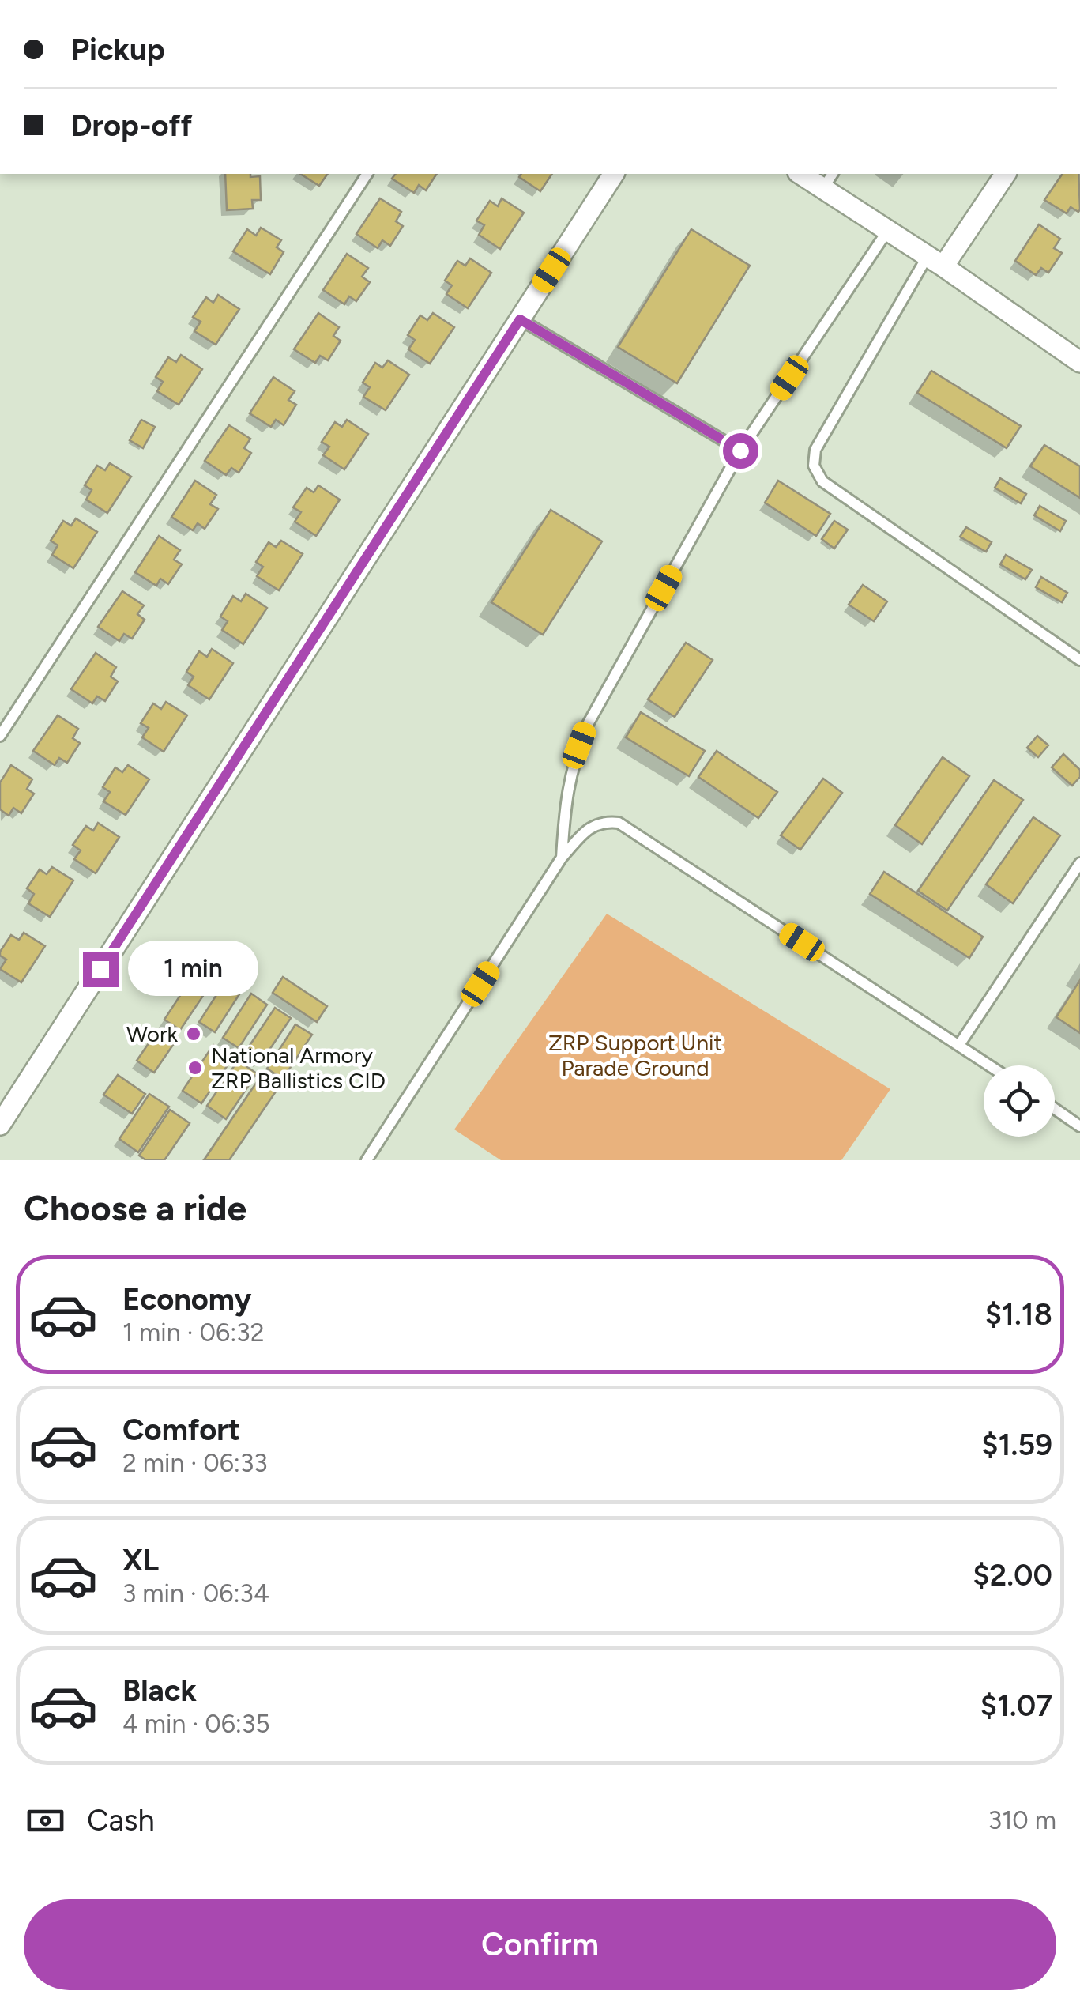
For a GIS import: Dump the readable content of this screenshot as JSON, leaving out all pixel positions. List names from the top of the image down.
{
  "parks": ["ZRP Support Unit Parade Ground"],
  "places": ["Work", "National Armory ZRP Ballistics CID"],
  "page": {
    "banner": ["Pickup", "Drop-off"],
    "bubble": "1 min",
    "heading": "Choose a ride",
    "list": [
      {
        "name": "Economy",
        "note": "1 min · 06:32",
        "value": "$1.18"
      },
      {
        "name": "Comfort",
        "note": "2 min · 06:33",
        "value": "$1.59"
      },
      {
        "name": "XL",
        "note": "3 min · 06:34",
        "value": "$2.00"
      },
      {
        "name": "Black",
        "note": "4 min · 06:35",
        "value": "$1.07"
      }
    ],
    "pay": ["Cash", "310 m"],
    "buttons": "Confirm"
  }
}
